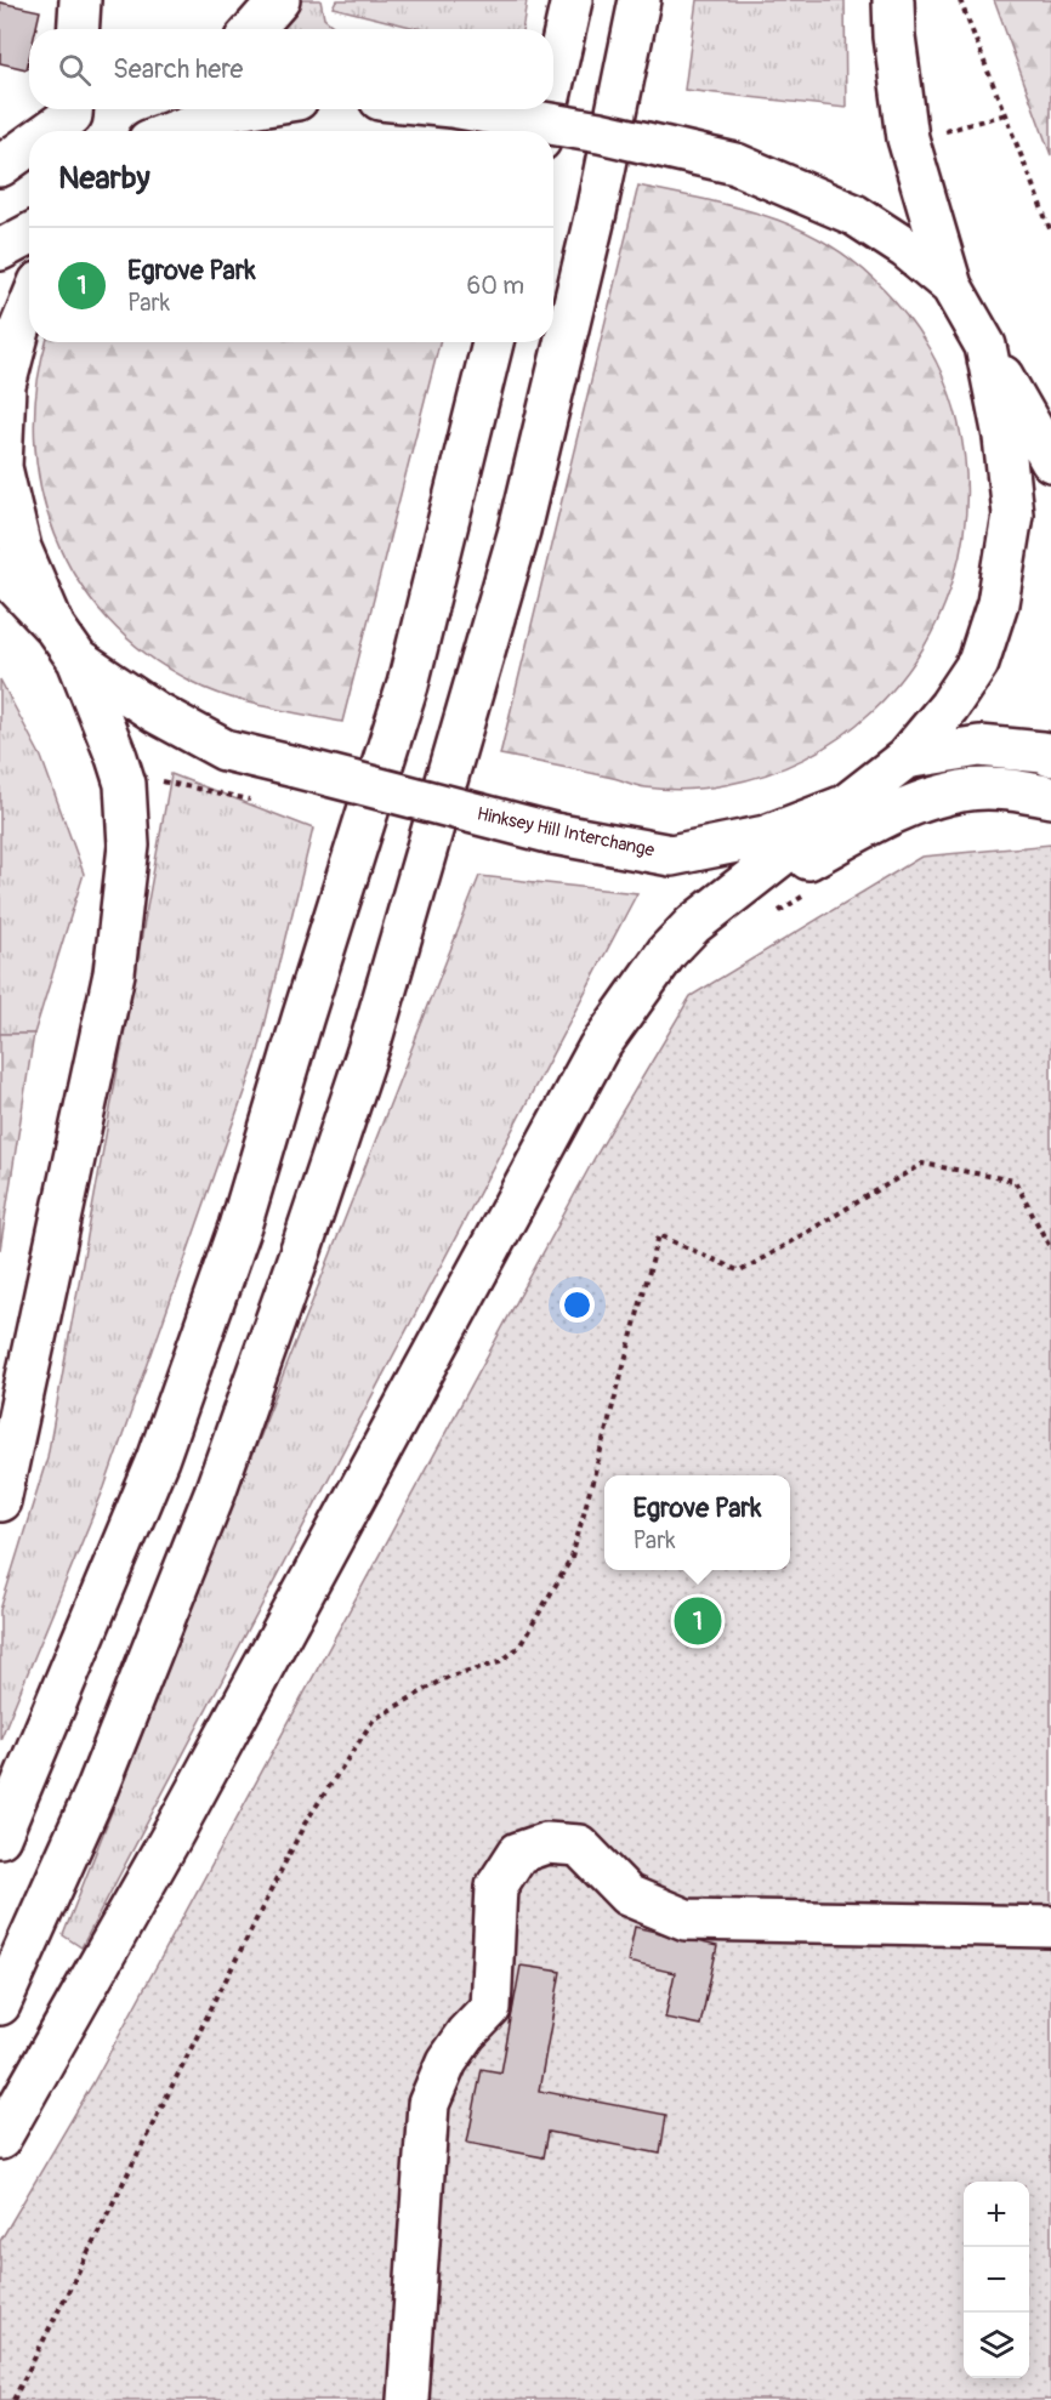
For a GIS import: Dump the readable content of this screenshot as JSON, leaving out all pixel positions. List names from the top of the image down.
{
  "streets": {
    "main road": ["Hinksey Hill Interchange"]
  },
  "page": {
    "search": "Search here",
    "heading": "Nearby",
    "list": [
      {
        "mark": "1",
        "name": "Egrove Park",
        "note": "Park",
        "value": "60 m"
      }
    ],
    "popup": ["Egrove Park", "Park"],
    "pins": "1",
    "map_buttons": ["+", "−"]
  }
}
